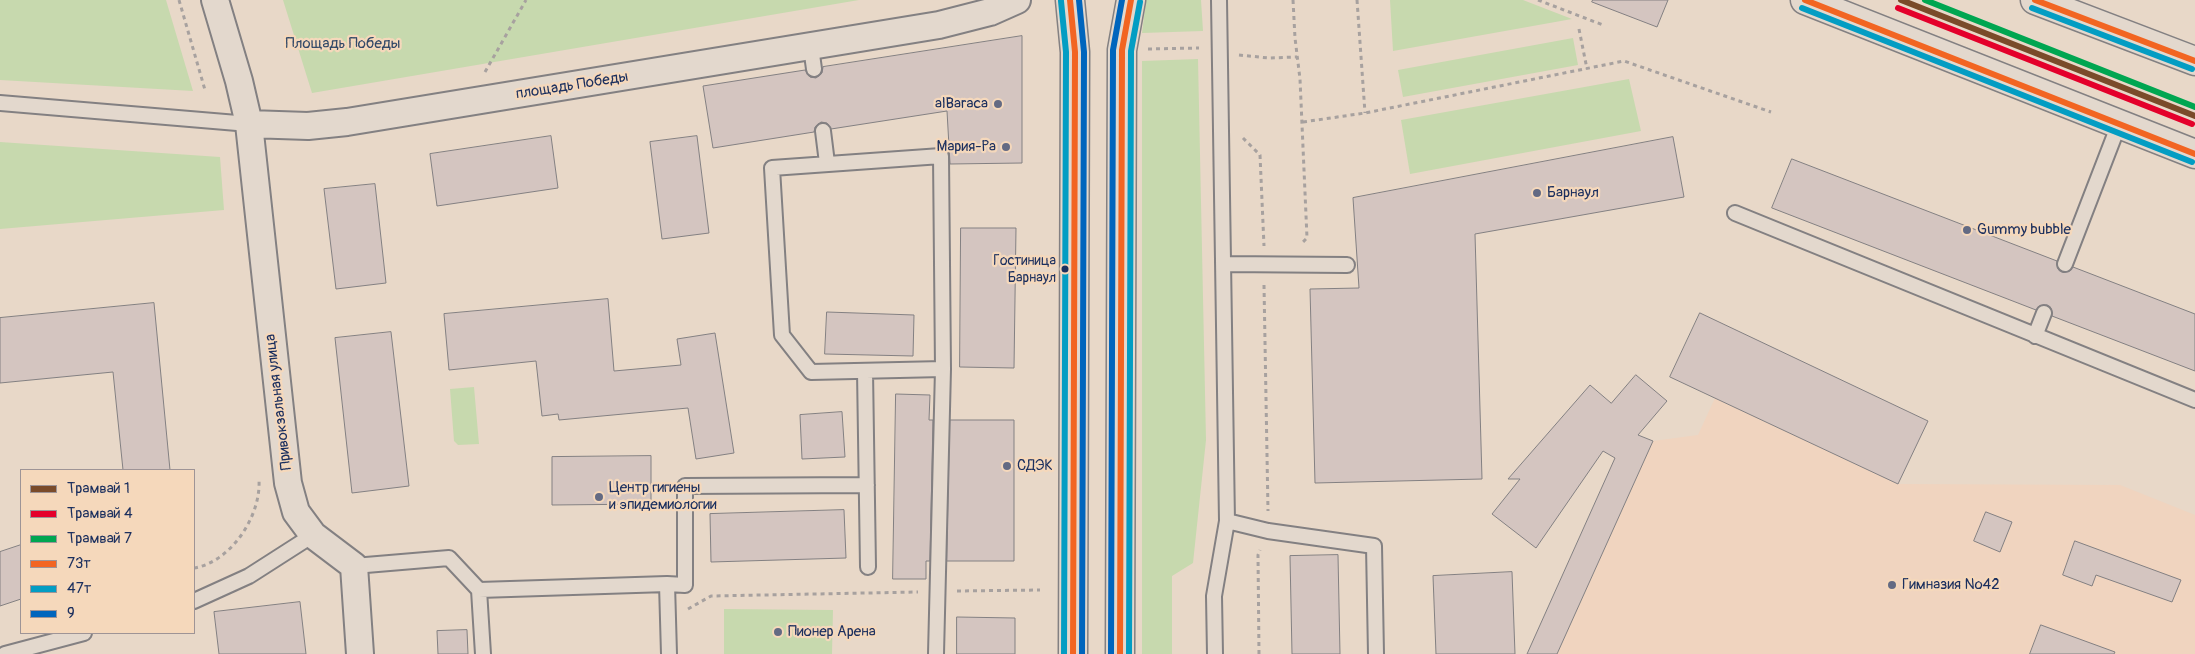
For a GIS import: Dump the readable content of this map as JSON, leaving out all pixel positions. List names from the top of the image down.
{
  "streets": {
    "street": ["площадь Победы", "Привокзальная улица"]
  },
  "crossings": [
    ["площадь Победы", "Привокзальная улица"]
  ],
  "parks": ["Площадь Победы"],
  "places": [
    "alBaraca",
    "Мария-Ра",
    "Барнаул",
    "Gummy bubble",
    "Гостиница Барнаул",
    "СДЭК",
    "Центр гигиены и эпидемиологии",
    "Гимназия №42",
    "Пионер Арена"
  ],
  "lines": [
    "tram line 1",
    "tram line 7",
    "transit line 73т",
    "transit line 9",
    "transit line 47т",
    "tram line 4"
  ],
  "legend": [
    "Трамвай 1",
    "Трамвай 4",
    "Трамвай 7",
    "73т",
    "47т",
    "9"
  ]
}
